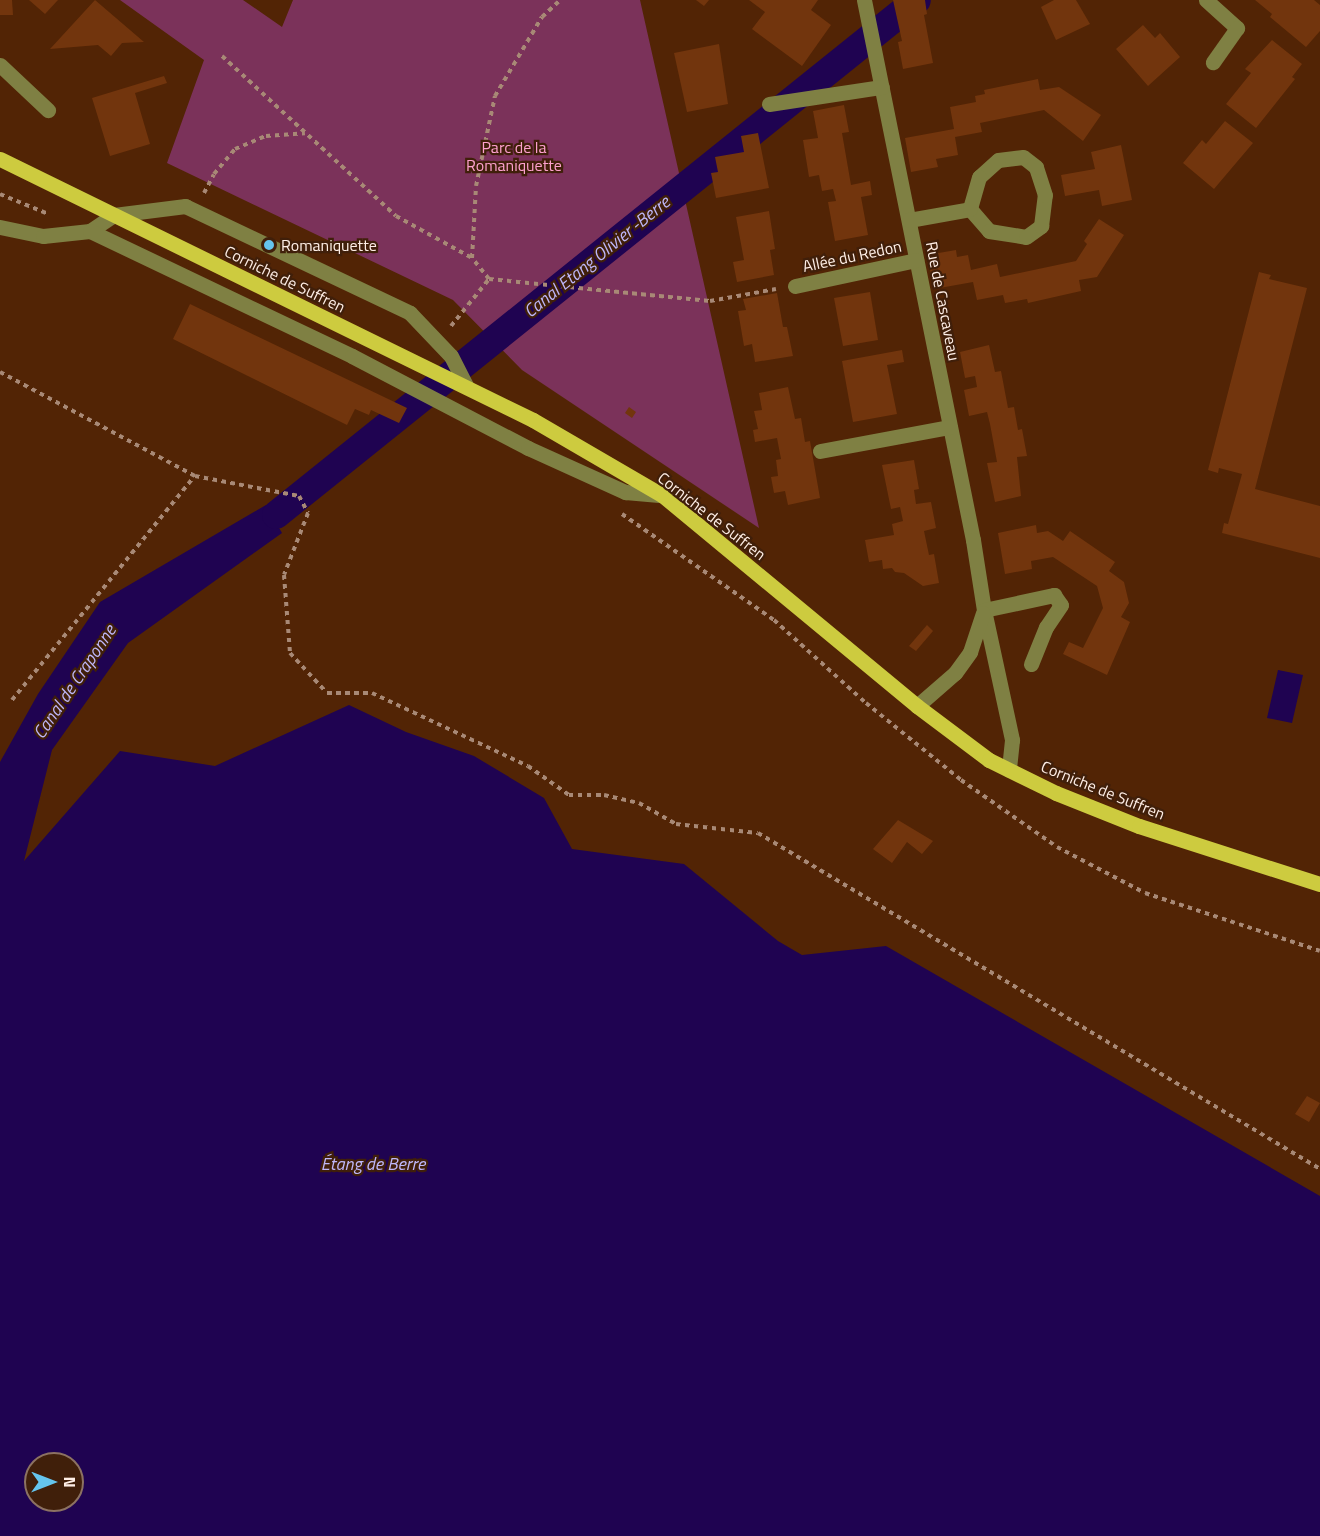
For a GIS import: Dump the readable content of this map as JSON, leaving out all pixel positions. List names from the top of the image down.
{
  "streets": {
    "main road": ["Corniche de Suffren"],
    "street": ["Allée du Redon", "Rue de Cascaveau"]
  },
  "crossings": [
    ["Allée du Redon", "Rue de Cascaveau"],
    ["Corniche de Suffren", "Rue de Cascaveau"]
  ],
  "water": ["Canal Etang Olivier -Berre", "Canal de Craponne", "Étang de Berre"],
  "parks": ["Parc de la Romaniquette"],
  "places": ["Romaniquette"],
  "north": "right"
}
